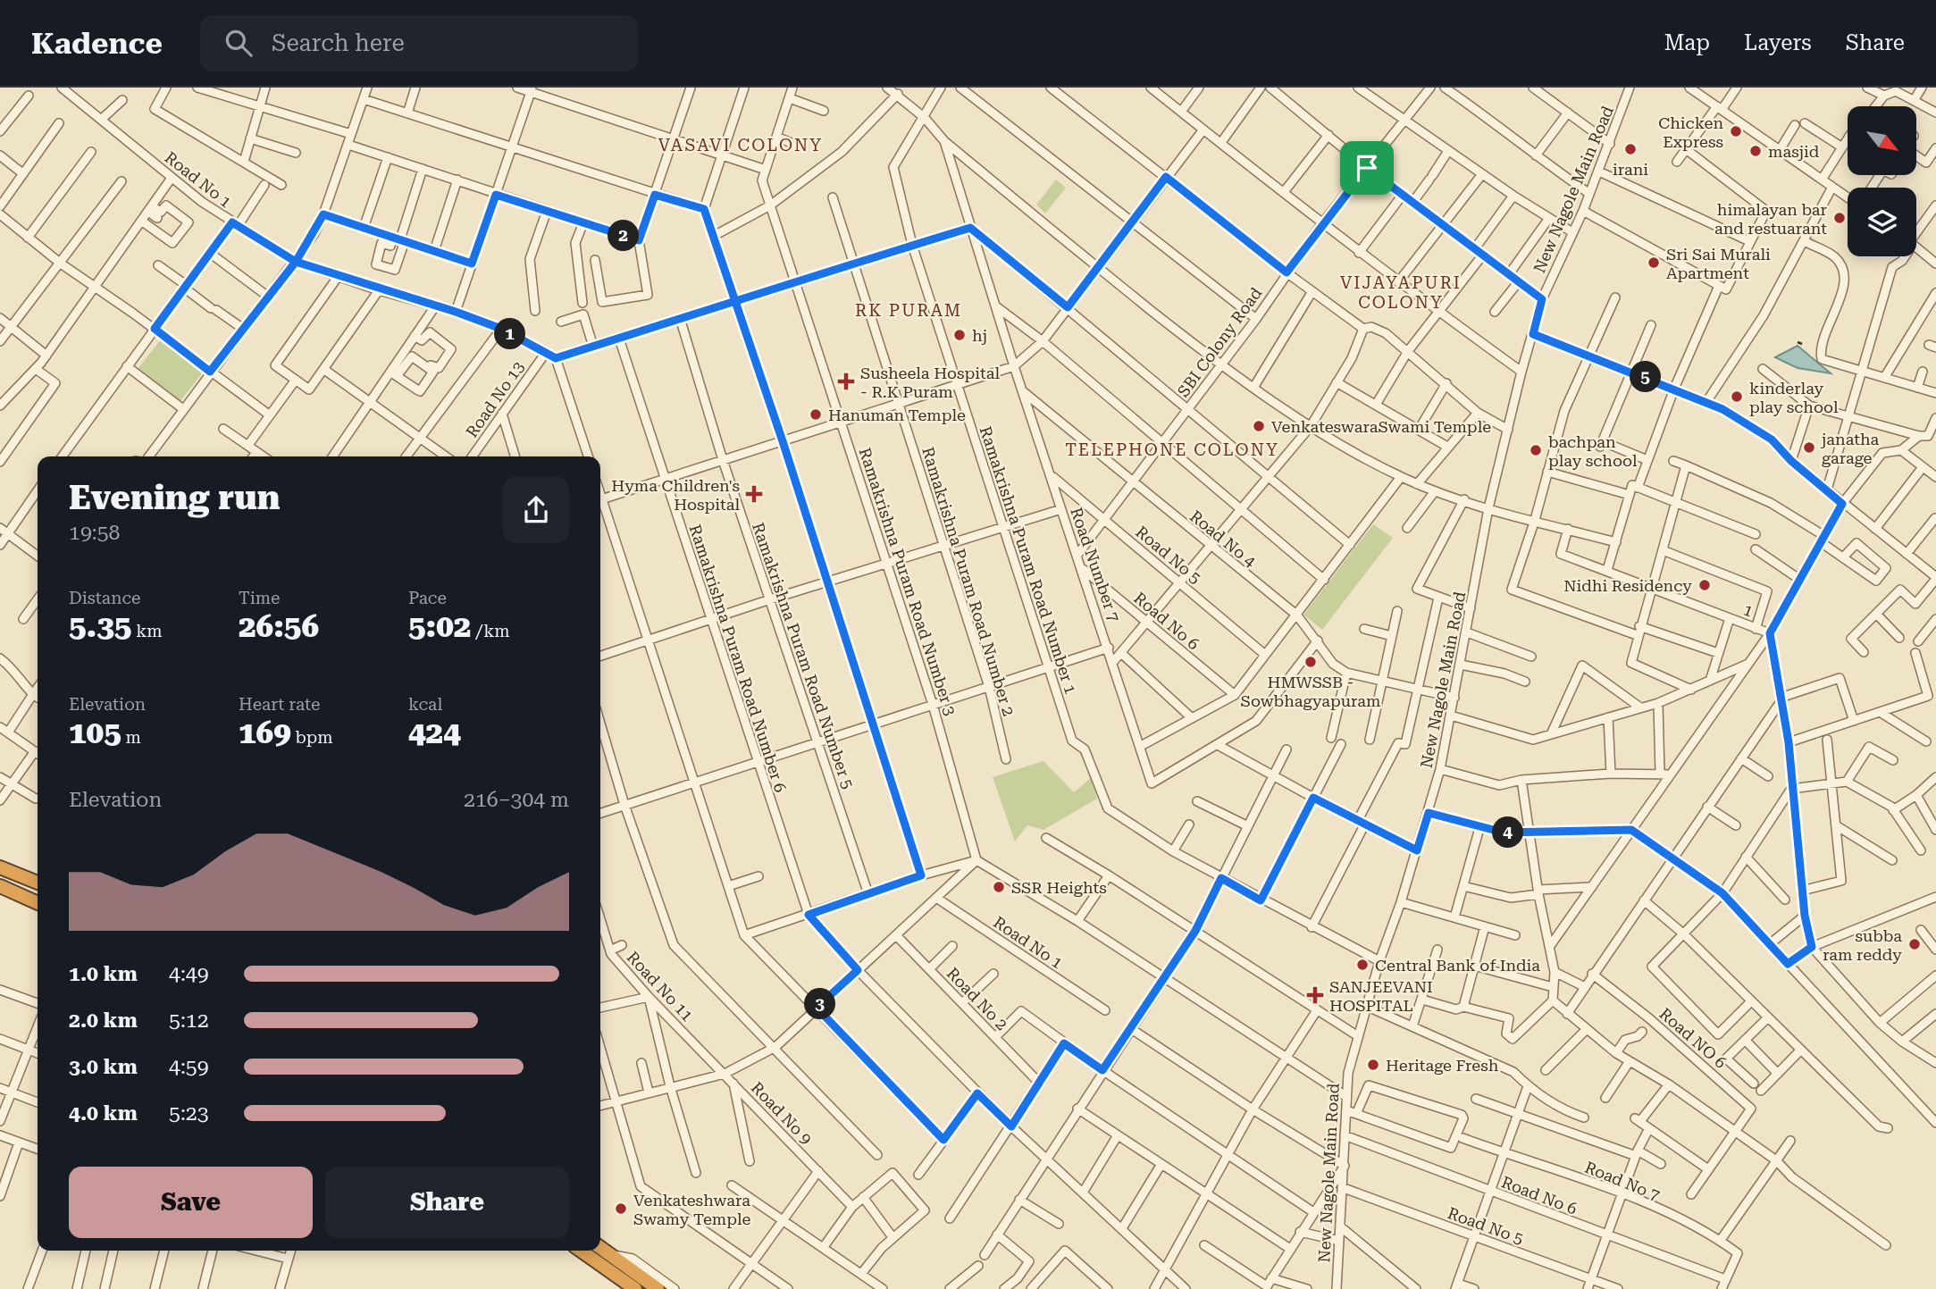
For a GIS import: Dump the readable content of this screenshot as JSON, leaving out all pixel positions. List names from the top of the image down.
{
  "streets": {
    "street": [
      "Road No 1",
      "New Nagole Main Road",
      "SBI Colony Road",
      "Road No 13",
      "Road No 4",
      "Road No 5",
      "Ramakrishna Puram Road Number 1",
      "Road Number 7",
      "Ramakrishna Puram Road Number 3",
      "Ramakrishna Puram Road Number 2",
      "1",
      "Road No 6",
      "Ramakrishna Puram Road Number 5",
      "Ramakrishna Puram Road Number 6",
      "Road No 11",
      "Road No 2",
      "Road NO 6",
      "Road No 9",
      "Road No 7"
    ]
  },
  "crossings": [
    ["Road No 1", "Road No 13"],
    ["New Nagole Main Road", "Road No 5"],
    ["New Nagole Main Road", "Ramakrishna Puram Road Number 1"],
    ["New Nagole Main Road", "Road No 6"],
    ["SBI Colony Road", "Road No 4"],
    ["SBI Colony Road", "Road No 5"],
    ["SBI Colony Road", "Road Number 7"],
    ["Road No 4", "Road Number 7"],
    ["Road No 5", "Road Number 7"],
    ["Road Number 7", "Road No 6"],
    ["Road No 11", "Road No 9"]
  ],
  "districts": [
    "VASAVI COLONY",
    "VIJAYAPURI COLONY",
    "RK PURAM",
    "TELEPHONE COLONY"
  ],
  "places": {
    "other": [
      "Chicken Express",
      "irani",
      "masjid",
      "himalayan bar and restuarant",
      "Sri Sai Murali Apartment",
      "hj",
      "kinderlay play school",
      "Hanuman Temple",
      "VenkateswaraSwami Temple",
      "janatha garage",
      "bachpan play school",
      "Nidhi Residency",
      "HMWSSB - Sowbhagyapuram",
      "SSR Heights",
      "subba ram reddy",
      "Central Bank of India",
      "Heritage Fresh",
      "Venkateshwara Swamy Temple"
    ],
    "health": ["Susheela Hospital - R.K Puram", "Hyma Children's Hospital", "SANJEEVANI HOSPITAL"]
  },
  "north": "bottom right",
  "page": {
    "header": "Kadence",
    "search": "Search here",
    "nav": ["Map", "Layers", "Share"],
    "pins": [
      "2",
      "1",
      "5",
      "4",
      "3"
    ],
    "heading": ["Evening run", "19:58"],
    "stats": [
      ["Distance", "5.35 km"],
      ["Time", "26:56"],
      ["Pace", "5:02 /km"],
      ["Elevation", "105 m"],
      ["Heart rate", "169 bpm"],
      ["kcal", "424"]
    ],
    "chart": ["Elevation", "216–304 m"],
    "list": [
      {
        "name": "1.0 km",
        "note": "4:49"
      },
      {
        "name": "2.0 km",
        "note": "5:12"
      },
      {
        "name": "3.0 km",
        "note": "4:59"
      },
      {
        "name": "4.0 km",
        "note": "5:23"
      }
    ],
    "buttons": ["Save", "Share"]
  }
}
